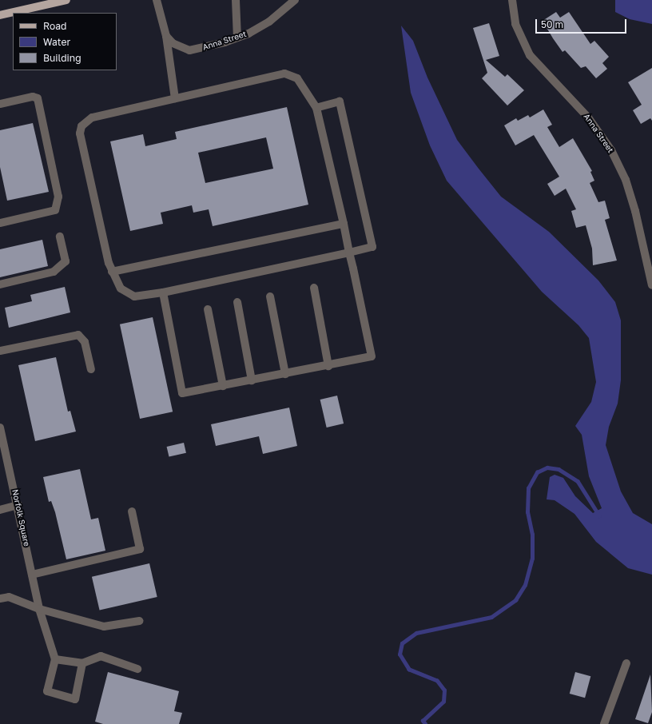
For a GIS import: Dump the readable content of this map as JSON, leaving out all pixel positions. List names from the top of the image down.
{
  "streets": {
    "street": ["Anna Street", "Norfolk Square"]
  },
  "legend": ["Road", "Water", "Building"],
  "scale_bar": "50 m"
}
